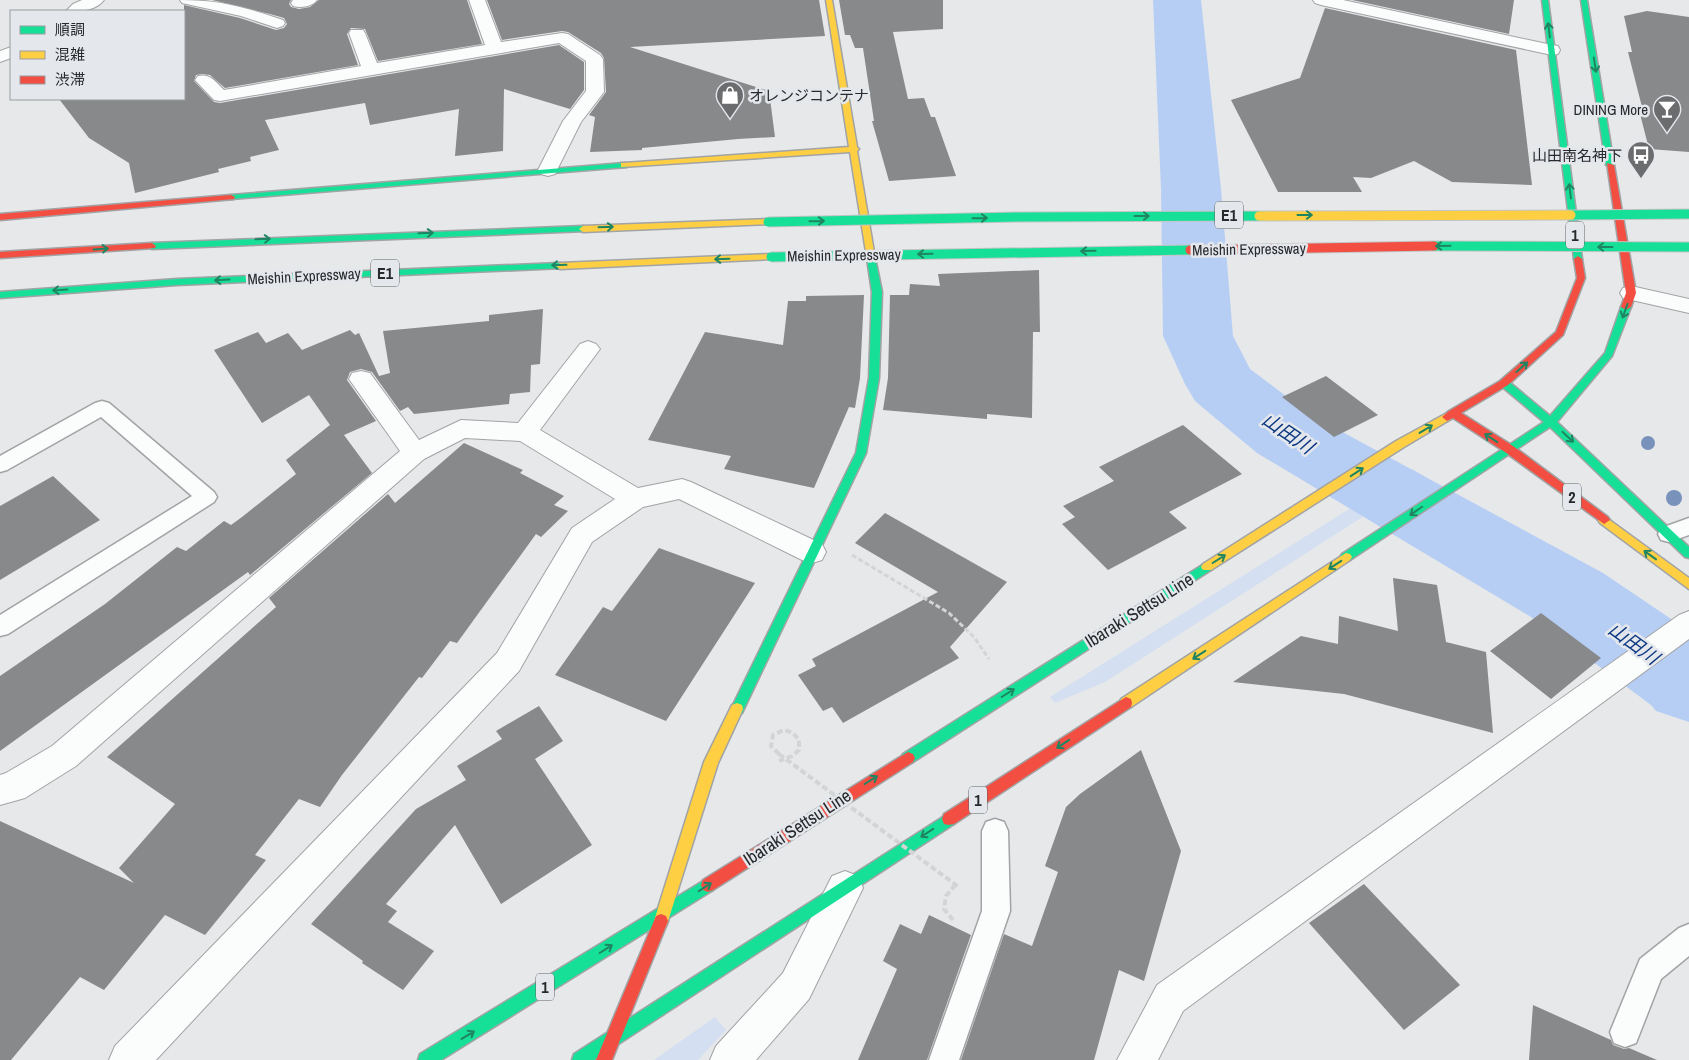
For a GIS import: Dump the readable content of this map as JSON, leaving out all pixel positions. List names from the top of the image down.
{
  "streets": {
    "main road": [
      "E1",
      "1",
      "Meishin Expressway",
      "2",
      "Ibaraki Settsu Line"
    ]
  },
  "crossings": [
    ["1", "2"],
    ["2", "Ibaraki Settsu Line"]
  ],
  "water": ["山田川"],
  "places": {
    "shop": ["オレンジコンテナ"],
    "bar": ["DINING More"],
    "bus stop": ["山田南名神下"]
  },
  "legend": ["順調", "混雑", "渋滞"]
}
